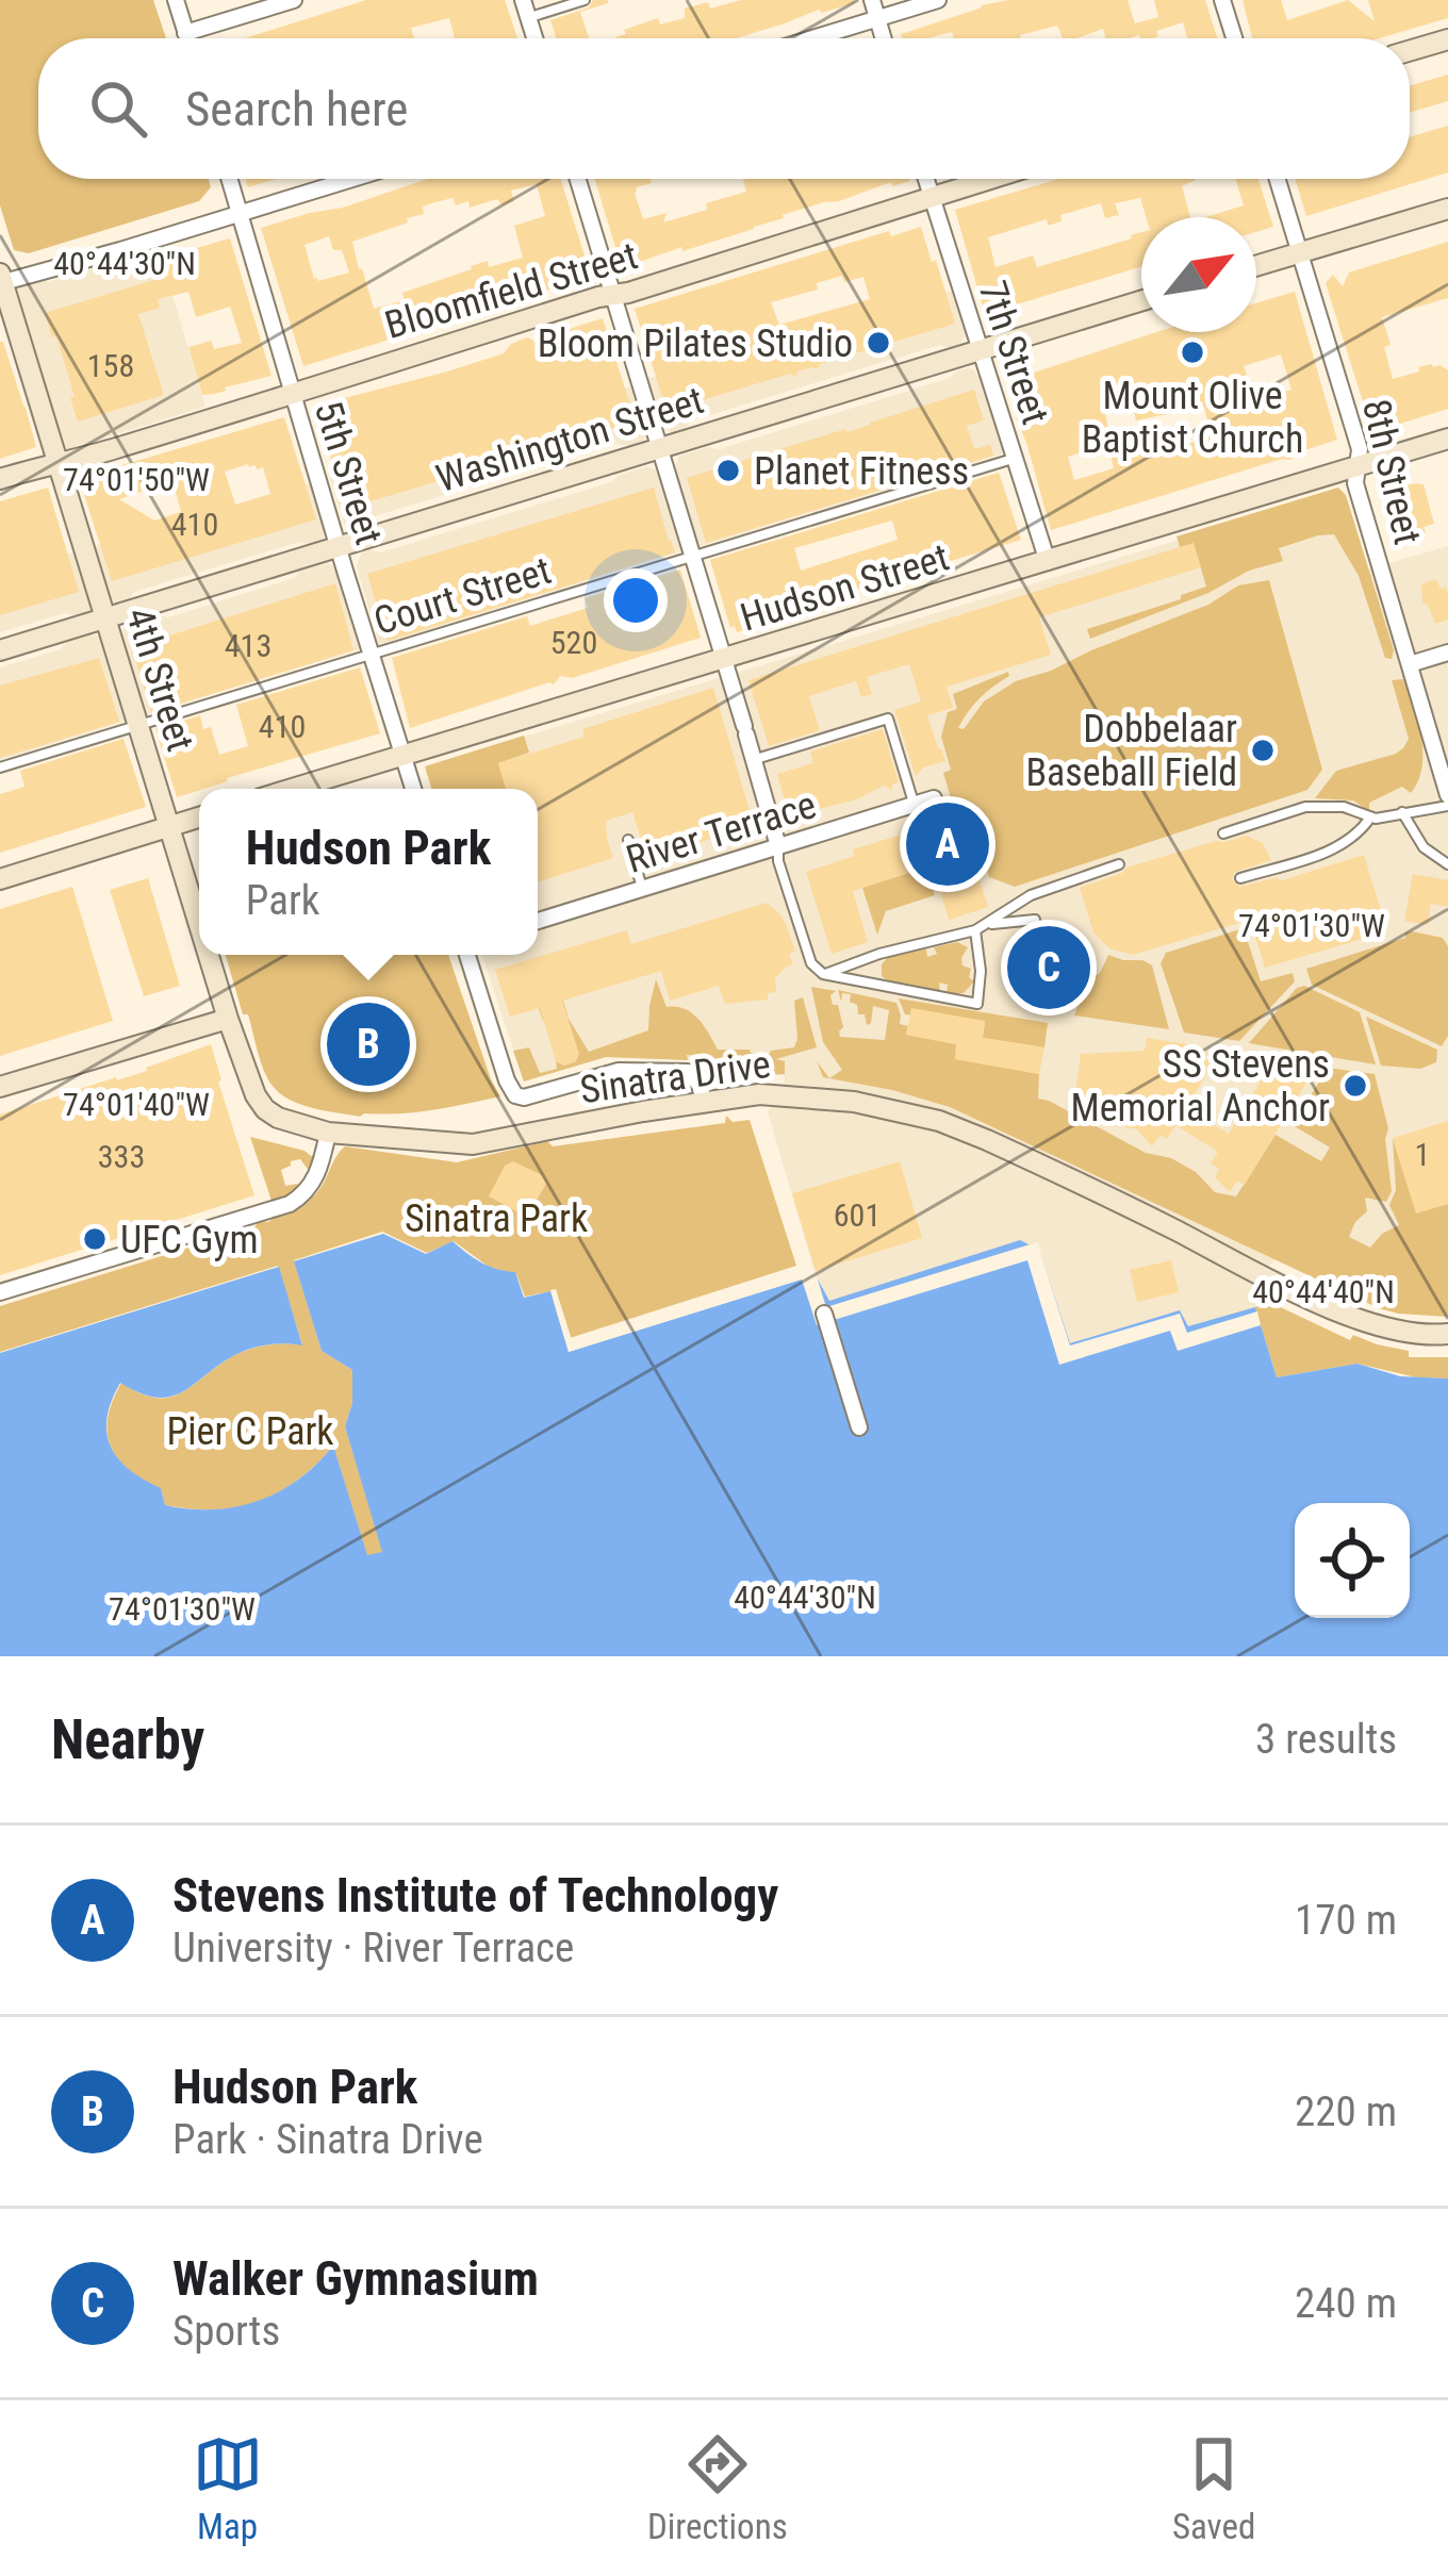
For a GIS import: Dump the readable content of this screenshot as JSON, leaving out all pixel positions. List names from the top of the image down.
{
  "streets": {
    "street": [
      "Bloomfield Street",
      "7th Street",
      "Washington Street",
      "8th Street",
      "5th Street",
      "Hudson Street",
      "4th Street",
      "River Terrace",
      "Sinatra Drive"
    ],
    "lane": ["Court Street"]
  },
  "crossings": [
    ["Bloomfield Street", "7th Street"],
    ["Bloomfield Street", "5th Street"],
    ["Bloomfield Street", "4th Street"],
    ["7th Street", "Washington Street"],
    ["7th Street", "Hudson Street"],
    ["7th Street", "Court Street"],
    ["Washington Street", "5th Street"],
    ["Washington Street", "4th Street"],
    ["8th Street", "Hudson Street"],
    ["5th Street", "Hudson Street"],
    ["5th Street", "Court Street"],
    ["Court Street", "4th Street"],
    ["4th Street", "Sinatra Drive"]
  ],
  "parks": ["Sinatra Park", "Pier C Park"],
  "places": [
    "Bloom Pilates Studio",
    "Mount Olive Baptist Church",
    "Planet Fitness",
    "Dobbelaar Baseball Field",
    "SS Stevens Memorial Anchor",
    "UFC Gym"
  ],
  "house_numbers": [
    "158",
    "410",
    "520",
    "413",
    "410",
    "1",
    "333",
    "601"
  ],
  "north": "top right",
  "page": {
    "search": "Search here",
    "popup": ["Hudson Park", "Park"],
    "pins": ["A", "C", "B"],
    "heading": ["Nearby", "3 results"],
    "list": [
      {
        "mark": "A",
        "name": "Stevens Institute of Technology",
        "note": "University · River Terrace",
        "value": "170 m"
      },
      {
        "mark": "B",
        "name": "Hudson Park",
        "note": "Park · Sinatra Drive",
        "value": "220 m"
      },
      {
        "mark": "C",
        "name": "Walker Gymnasium",
        "note": "Sports",
        "value": "240 m"
      }
    ],
    "nav": ["Map", "Directions", "Saved"]
  },
  "coordinates": [
    "40°44'30\"N",
    "74°01'50\"W",
    "74°01'30\"W",
    "74°01'40\"W",
    "40°44'40\"N"
  ]
}
